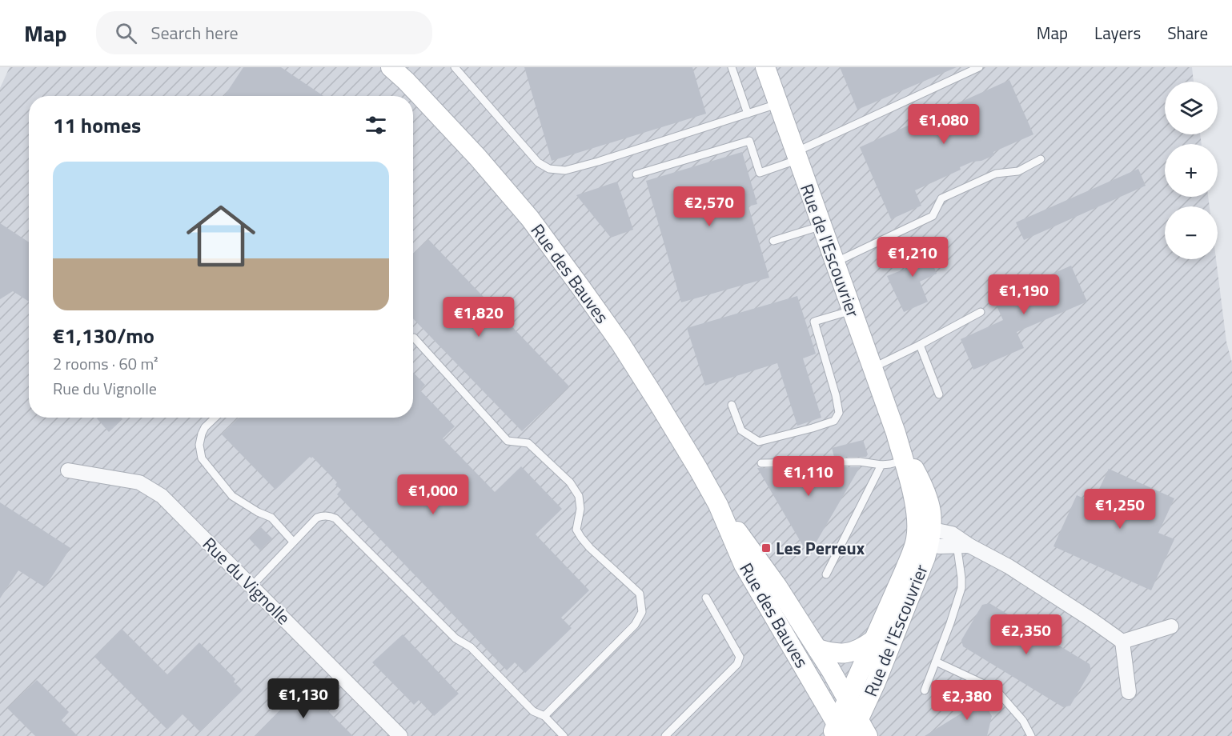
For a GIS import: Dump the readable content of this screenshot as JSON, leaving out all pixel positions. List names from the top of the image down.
{
  "streets": {
    "street": ["Rue de l'Escouvrier", "Rue des Bauves", "Rue du Vignolle"]
  },
  "crossings": [
    ["Rue de l'Escouvrier", "Rue des Bauves"]
  ],
  "places": {
    "transit": ["Les Perreux"]
  },
  "page": {
    "header": "Map",
    "search": "Search here",
    "nav": ["Map", "Layers", "Share"],
    "map_buttons": ["+", "−"],
    "heading": "11 homes",
    "price": [
      "€1,080",
      "€2,570",
      "€1,210",
      "€1,190",
      "€1,820",
      "€1,110",
      "€1,000",
      "€1,250",
      "€2,350",
      "€1,130",
      "€2,380"
    ],
    "list": [
      {
        "name": "€1,130/mo",
        "note": "2 rooms · 60 m² · Rue du Vignolle"
      }
    ]
  }
}
